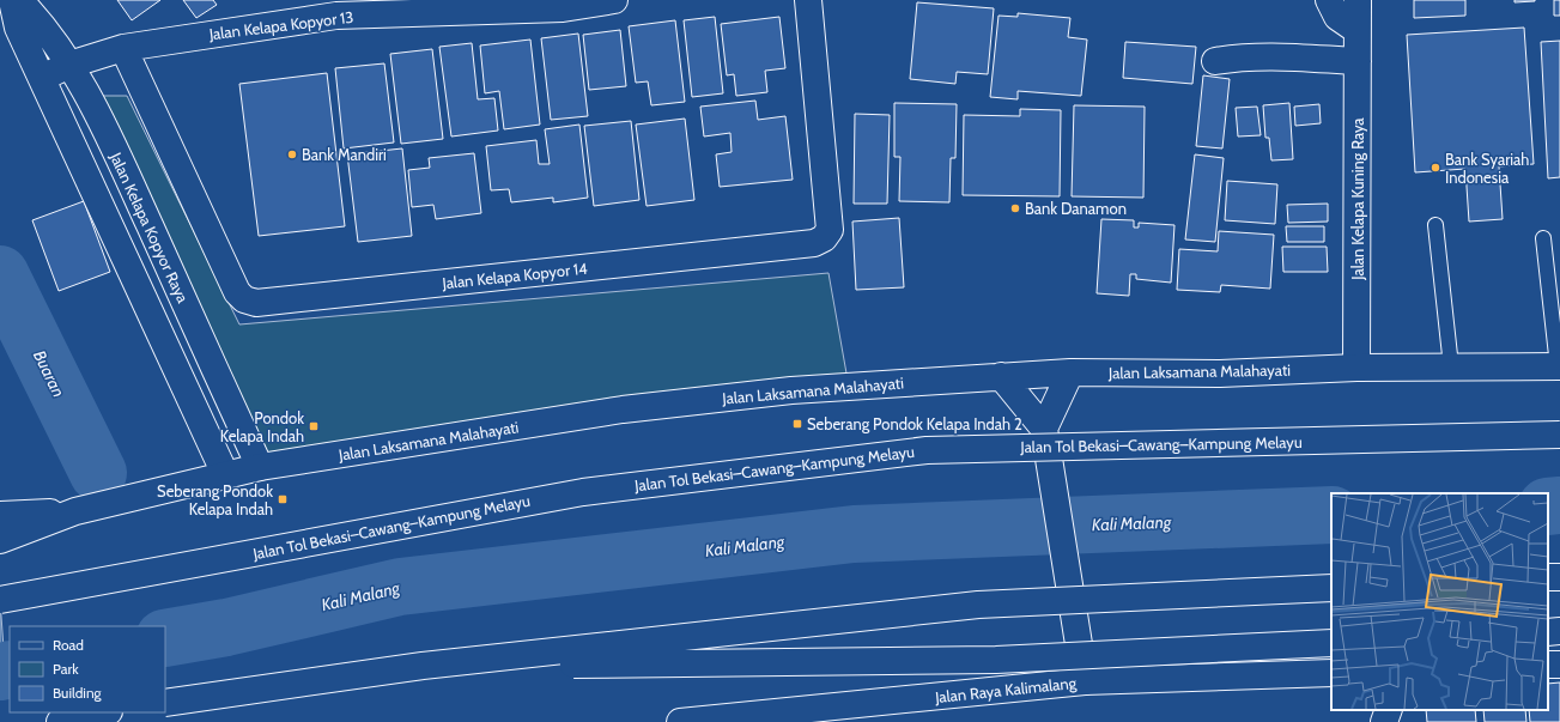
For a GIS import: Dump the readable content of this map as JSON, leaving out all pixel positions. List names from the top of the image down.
{
  "streets": {
    "main road": [
      "Jalan Kelapa Kopyor 13",
      "Jalan Kelapa Kuning Raya",
      "Jalan Kelapa Kopyor Raya",
      "Jalan Kelapa Kopyor 14",
      "Jalan Laksamana Malahayati",
      "Jalan Tol Bekasi–Cawang–Kampung Melayu",
      "Jalan Raya Kalimalang"
    ]
  },
  "crossings": [
    ["Jalan Kelapa Kopyor 13", "Jalan Kelapa Kopyor Raya"],
    ["Jalan Kelapa Kopyor 13", "Jalan Kelapa Kopyor 14"],
    ["Jalan Kelapa Kuning Raya", "Jalan Laksamana Malahayati"],
    ["Jalan Kelapa Kopyor Raya", "Jalan Laksamana Malahayati"]
  ],
  "water": ["Buaran", "Kali Malang"],
  "places": {
    "other": ["Bank Mandiri", "Bank Syariah Indonesia", "Bank Danamon"],
    "transit": ["Seberang Pondok Kelapa Indah 2", "Pondok Kelapa Indah", "Seberang Pondok Kelapa Indah"]
  },
  "legend": ["Road", "Park", "Building"]
}
